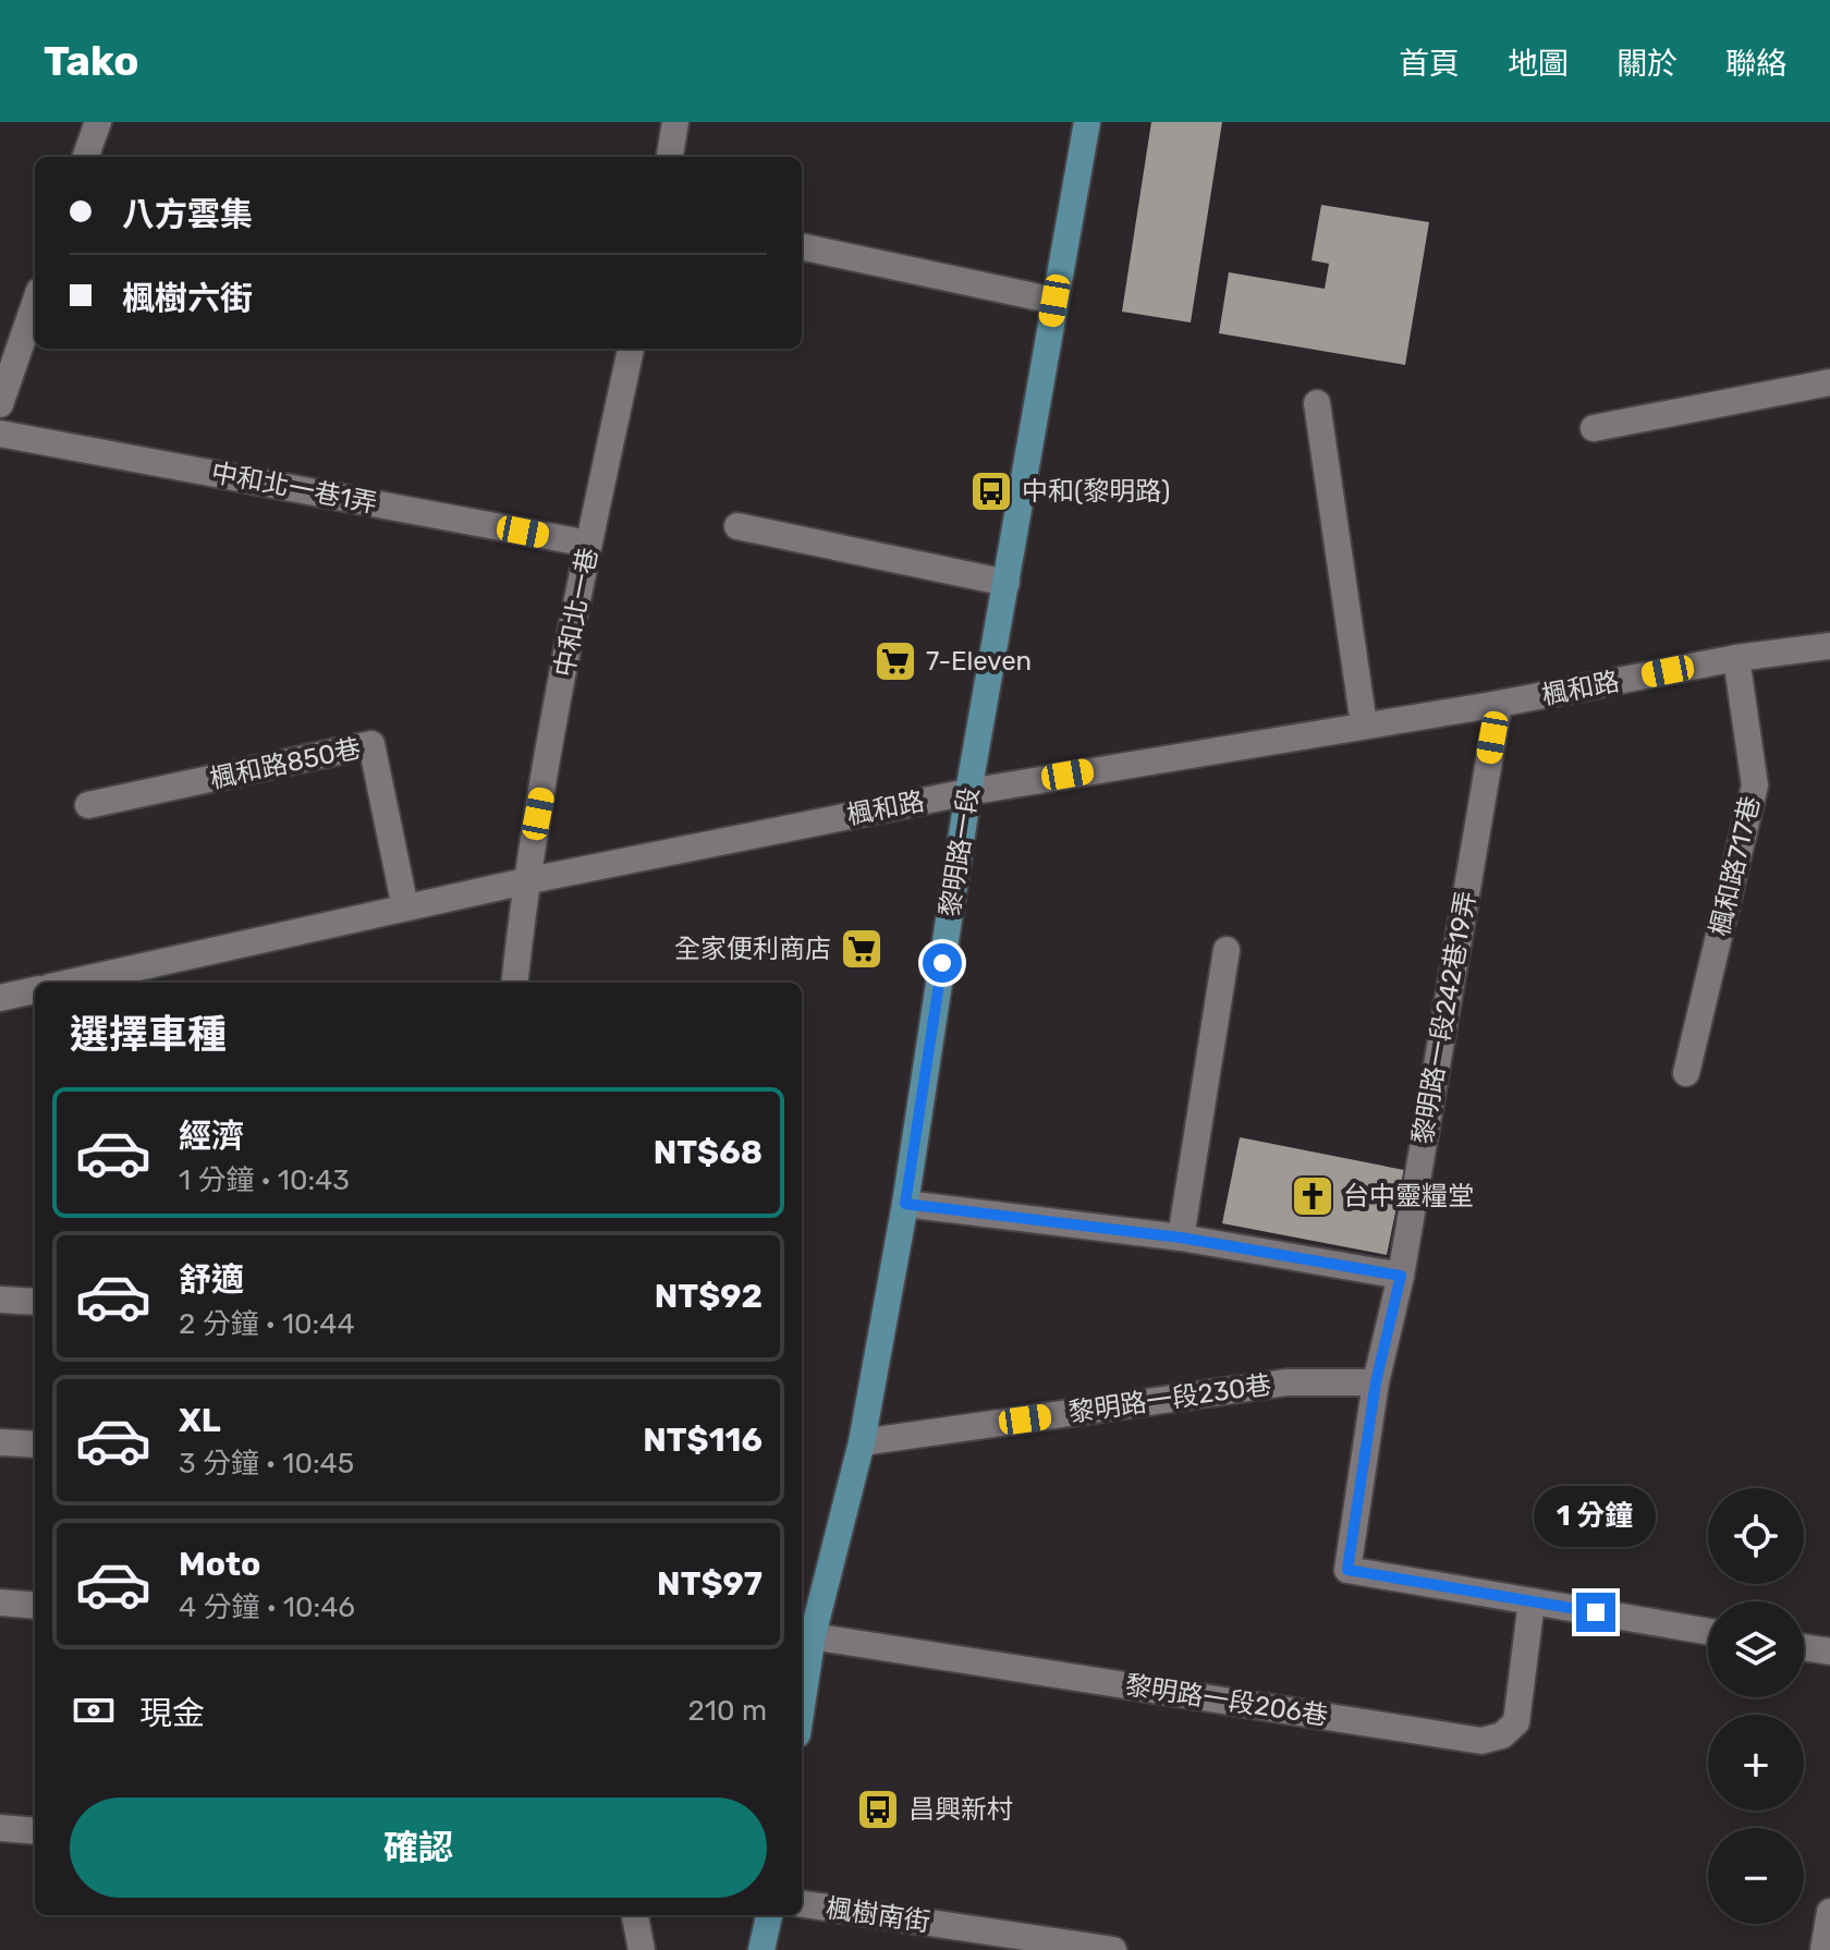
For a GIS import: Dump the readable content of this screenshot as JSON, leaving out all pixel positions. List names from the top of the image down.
{
  "streets": {
    "main road": ["黎明路一段"],
    "street": [
      "中和北一巷1弄",
      "中和北一巷",
      "楓和路",
      "楓和路850巷",
      "楓和路717巷",
      "黎明路一段242巷19弄",
      "黎明路一段230巷",
      "黎明路一段206巷",
      "楓樹南街"
    ]
  },
  "crossings": [
    ["中和北一巷1弄", "中和北一巷"],
    ["中和北一巷", "楓和路"],
    ["楓和路", "楓和路850巷"],
    ["楓和路", "黎明路一段"],
    ["楓和路", "楓和路717巷"],
    ["楓和路", "黎明路一段242巷19弄"],
    ["黎明路一段", "黎明路一段230巷"],
    ["黎明路一段", "黎明路一段206巷"],
    ["黎明路一段242巷19弄", "黎明路一段230巷"],
    ["黎明路一段242巷19弄", "黎明路一段206巷"]
  ],
  "places": {
    "bus stop": ["中和(黎明路)", "昌興新村"],
    "supermarket": ["7-Eleven", "全家便利商店"],
    "church": ["台中靈糧堂"]
  },
  "page": {
    "header": "Tako",
    "nav": [
      "首頁",
      "地圖",
      "關於",
      "聯絡"
    ],
    "banner": ["八方雲集", "楓樹六街"],
    "heading": "選擇車種",
    "list": [
      {
        "name": "經濟",
        "note": "1 分鐘 · 10:43",
        "value": "NT$68"
      },
      {
        "name": "舒適",
        "note": "2 分鐘 · 10:44",
        "value": "NT$92"
      },
      {
        "name": "XL",
        "note": "3 分鐘 · 10:45",
        "value": "NT$116"
      },
      {
        "name": "Moto",
        "note": "4 分鐘 · 10:46",
        "value": "NT$97"
      }
    ],
    "bubble": "1 分鐘",
    "map_buttons": ["+", "−"],
    "pay": ["現金", "210 m"],
    "buttons": "確認"
  }
}
